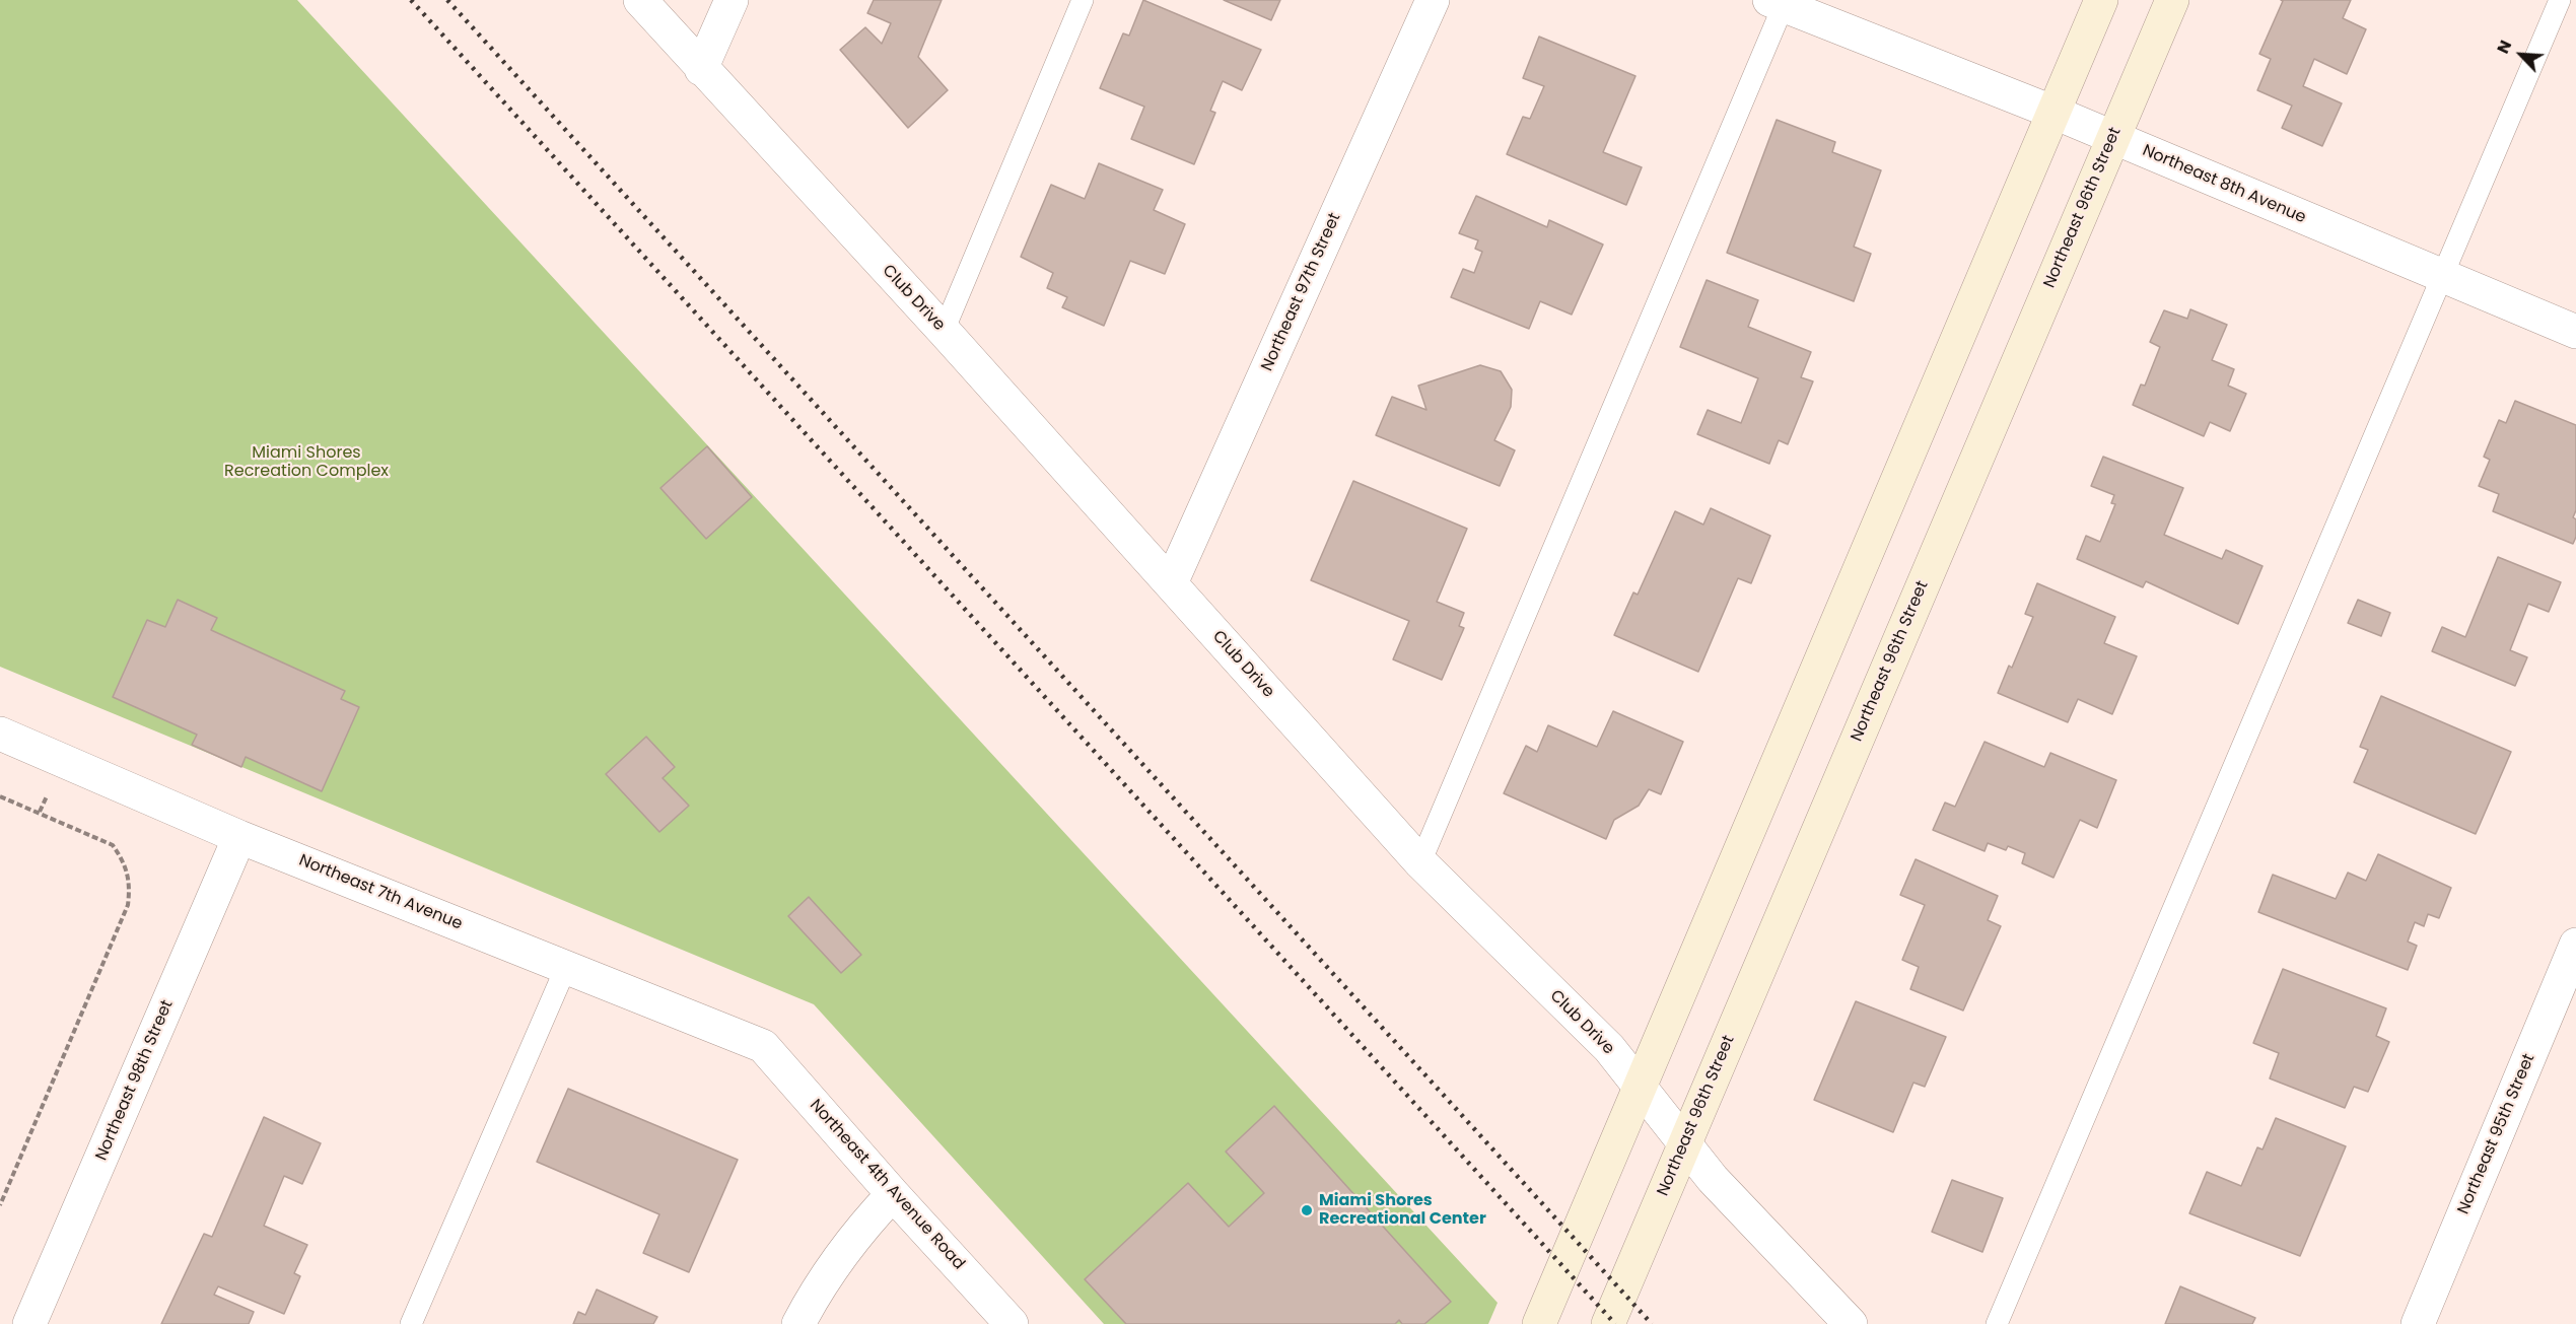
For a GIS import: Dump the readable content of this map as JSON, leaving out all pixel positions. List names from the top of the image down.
{
  "streets": {
    "street": [
      "Northeast 8th Avenue",
      "Northeast 96th Street",
      "Northeast 97th Street",
      "Club Drive",
      "Northeast 7th Avenue",
      "Northeast 98th Street",
      "Northeast 95th Street",
      "Northeast 4th Avenue Road"
    ]
  },
  "crossings": [
    ["Northeast 8th Avenue", "Northeast 96th Street"],
    ["Northeast 96th Street", "Club Drive"],
    ["Northeast 97th Street", "Club Drive"],
    ["Northeast 7th Avenue", "Northeast 98th Street"],
    ["Northeast 7th Avenue", "Northeast 4th Avenue Road"]
  ],
  "parks": ["Miami Shores Recreation Complex"],
  "places": ["Miami Shores Recreational Center"],
  "north": "top left"
}
